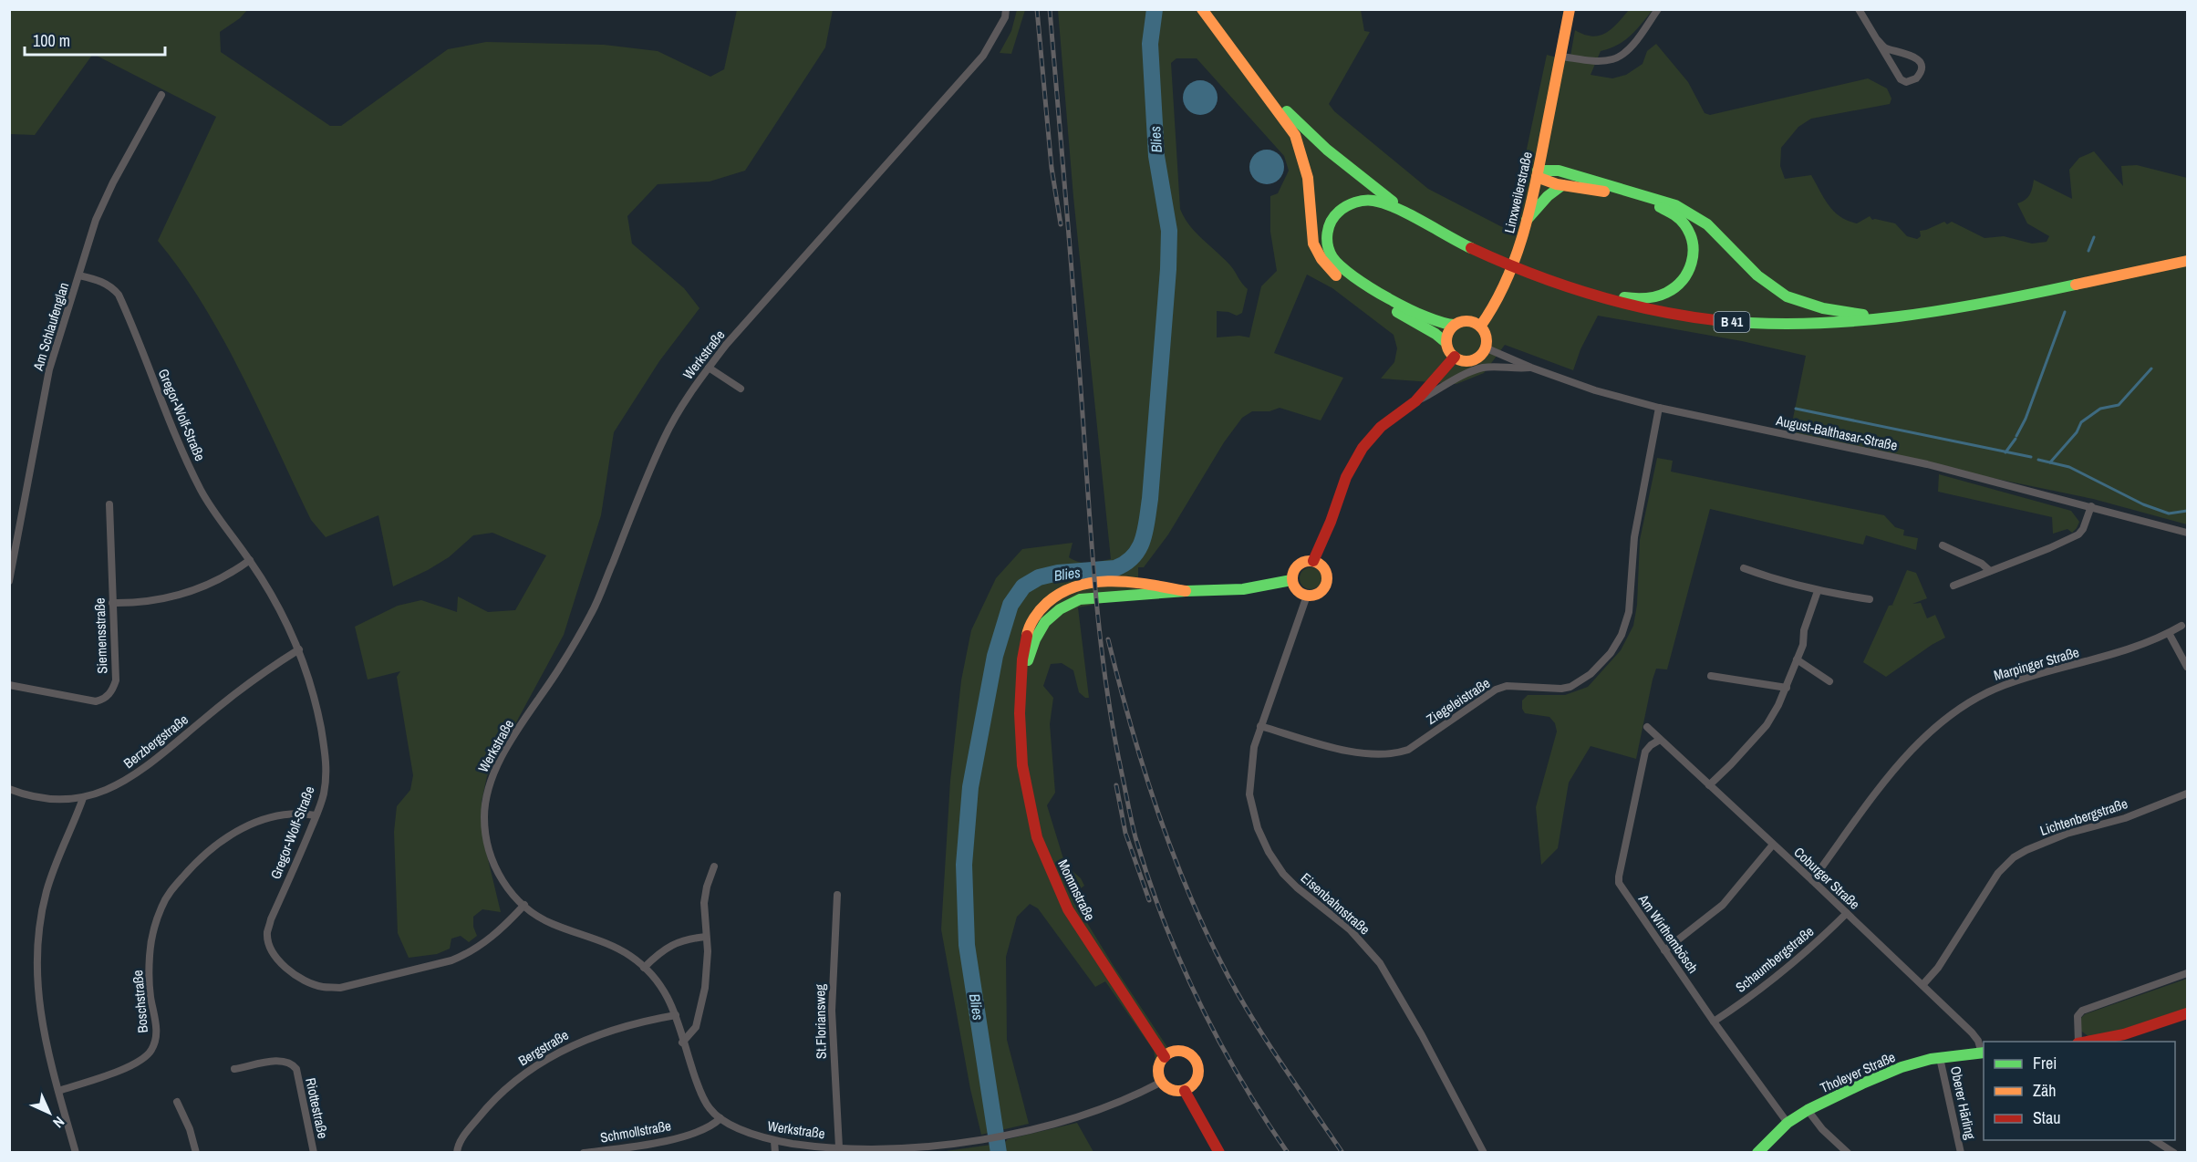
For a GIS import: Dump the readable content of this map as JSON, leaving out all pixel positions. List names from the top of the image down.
{
  "streets": {
    "main road": [
      "Linxweilerstraße",
      "B 41",
      "Mommstraße",
      "Tholeyer Straße"
    ],
    "street": [
      "Am Schlaufenglan",
      "Werkstraße",
      "Gregor-Wolf-Straße",
      "August-Balthasar-Straße",
      "Siemensstraße",
      "Marpinger Straße",
      "Ziegeleistraße",
      "Berzbergstraße",
      "Lichtenbergstraße",
      "Coburger Straße",
      "Eisenbahnstraße",
      "Am Wirthembösch",
      "Schaumbergstraße",
      "Boschstraße",
      "St.Floriansweg",
      "Bergstraße",
      "Oberer Härling",
      "Riottestraße",
      "Schmollstraße"
    ]
  },
  "crossings": [
    ["Linxweilerstraße", "August-Balthasar-Straße"],
    ["Am Schlaufenglan", "Gregor-Wolf-Straße"],
    ["Werkstraße", "Gregor-Wolf-Straße"],
    ["Werkstraße", "Mommstraße"],
    ["Werkstraße", "St.Floriansweg"],
    ["Werkstraße", "Bergstraße"],
    ["Werkstraße", "Schmollstraße"],
    ["Gregor-Wolf-Straße", "Berzbergstraße"],
    ["Gregor-Wolf-Straße", "Boschstraße"],
    ["August-Balthasar-Straße", "Ziegeleistraße"],
    ["Marpinger Straße", "Coburger Straße"],
    ["Ziegeleistraße", "Eisenbahnstraße"],
    ["Lichtenbergstraße", "Coburger Straße"],
    ["Coburger Straße", "Am Wirthembösch"],
    ["Coburger Straße", "Schaumbergstraße"],
    ["Coburger Straße", "Tholeyer Straße"],
    ["Am Wirthembösch", "Schaumbergstraße"],
    ["Am Wirthembösch", "Tholeyer Straße"],
    ["Tholeyer Straße", "Oberer Härling"]
  ],
  "water": ["Blies"],
  "legend": ["Frei", "Zäh", "Stau"],
  "scale_bar": "100 m",
  "north": "bottom right"
}
